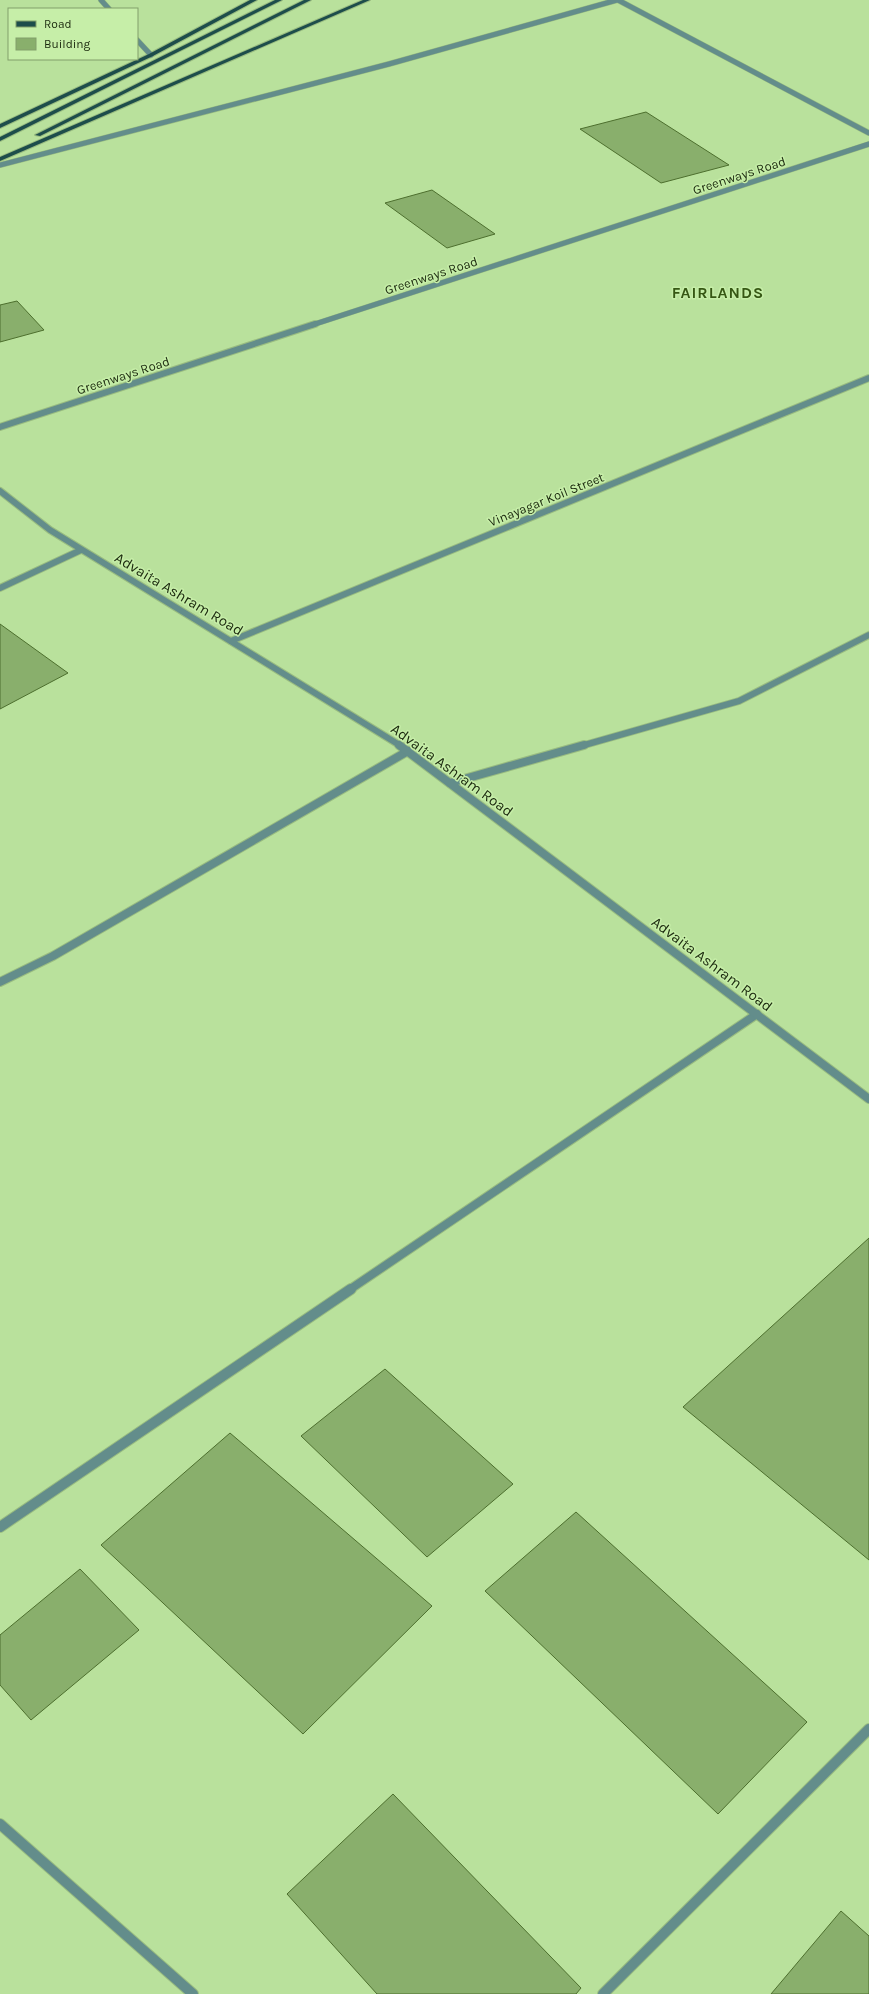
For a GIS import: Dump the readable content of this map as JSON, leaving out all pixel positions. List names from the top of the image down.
{
  "streets": {
    "street": ["Greenways Road", "Vinayagar Koil Street", "Advaita Ashram Road"]
  },
  "crossings": [
    ["Vinayagar Koil Street", "Advaita Ashram Road"]
  ],
  "districts": ["FAIRLANDS"],
  "legend": ["Road", "Building"]
}
